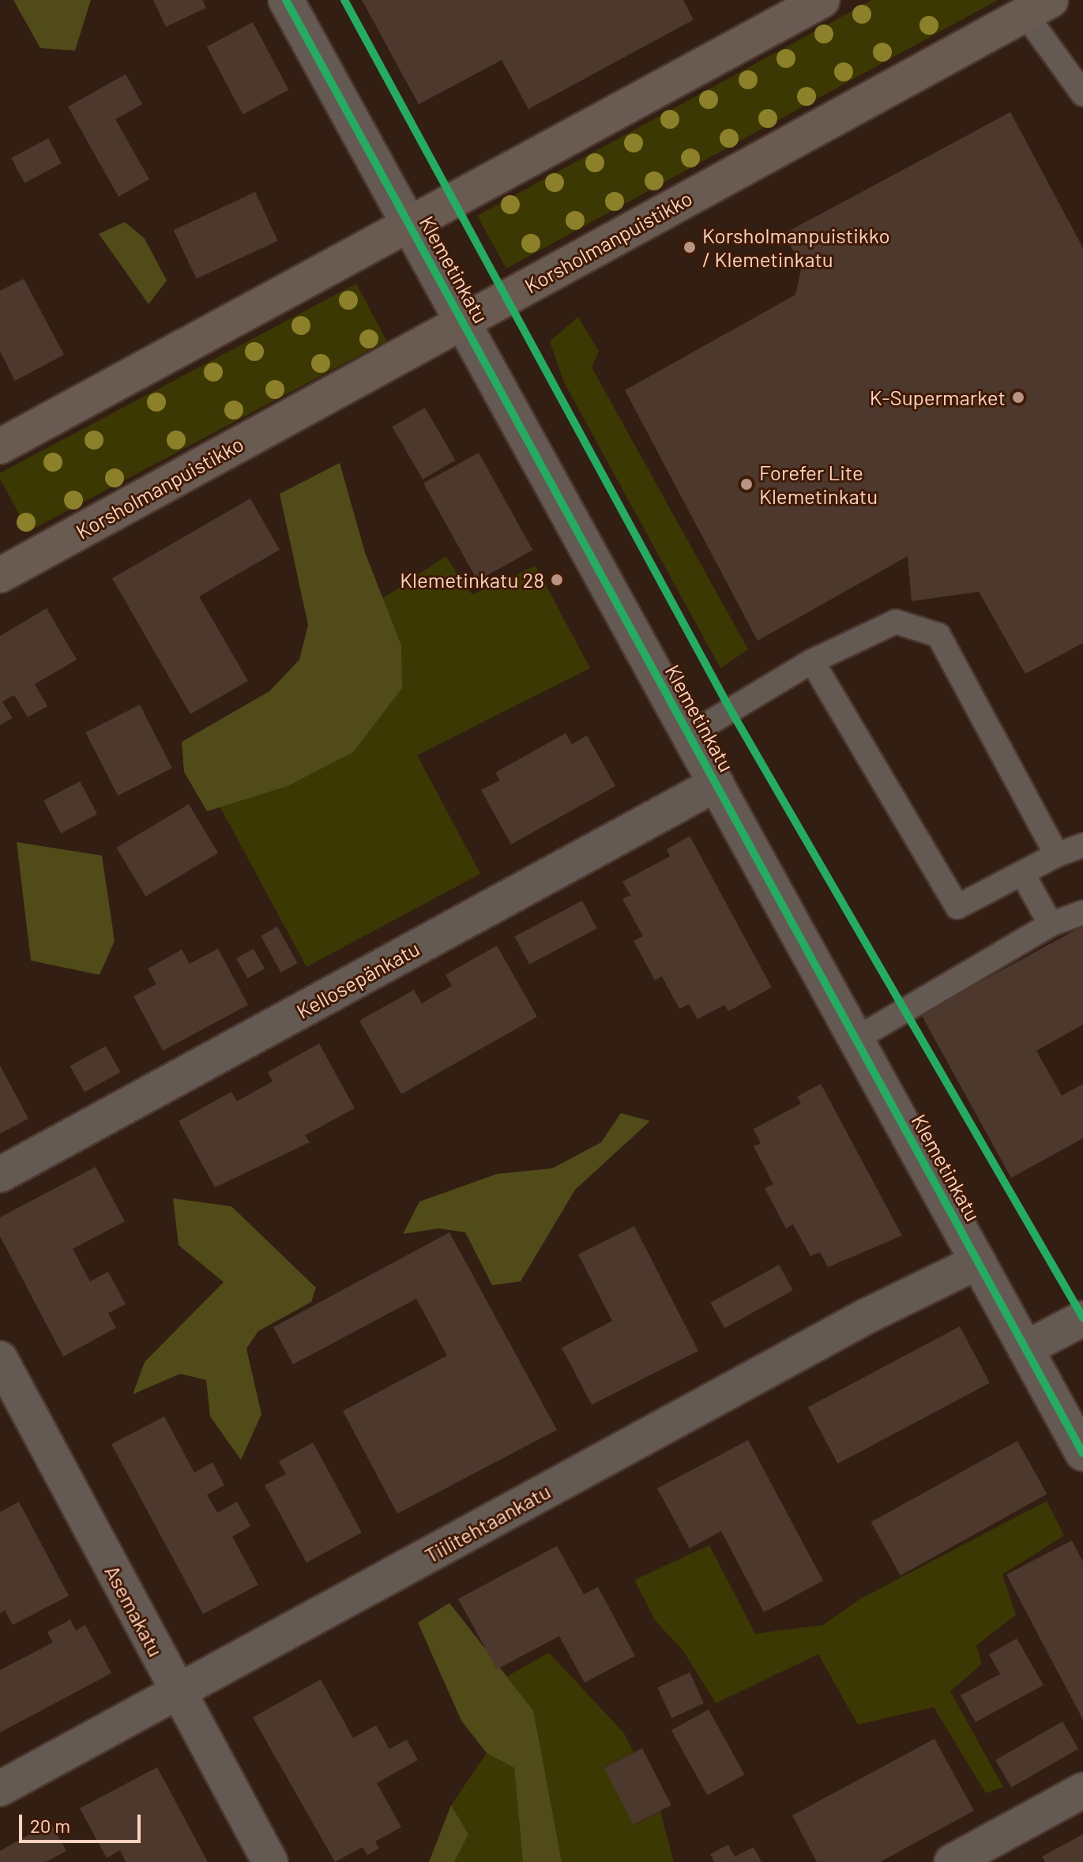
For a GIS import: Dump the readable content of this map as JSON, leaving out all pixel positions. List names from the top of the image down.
{
  "streets": {
    "main road": ["Korsholmanpuistikko"],
    "street": [
      "Klemetinkatu",
      "Kellosepänkatu",
      "Tiilitehtaankatu",
      "Asemakatu"
    ]
  },
  "crossings": [
    ["Korsholmanpuistikko", "Klemetinkatu"],
    ["Klemetinkatu", "Kellosepänkatu"],
    ["Klemetinkatu", "Tiilitehtaankatu"],
    ["Tiilitehtaankatu", "Asemakatu"]
  ],
  "places": [
    "Korsholmanpuistikko / Klemetinkatu",
    "K-Supermarket",
    "Forefer Lite Klemetinkatu",
    "Klemetinkatu 28"
  ],
  "scale_bar": "20 m"
}
